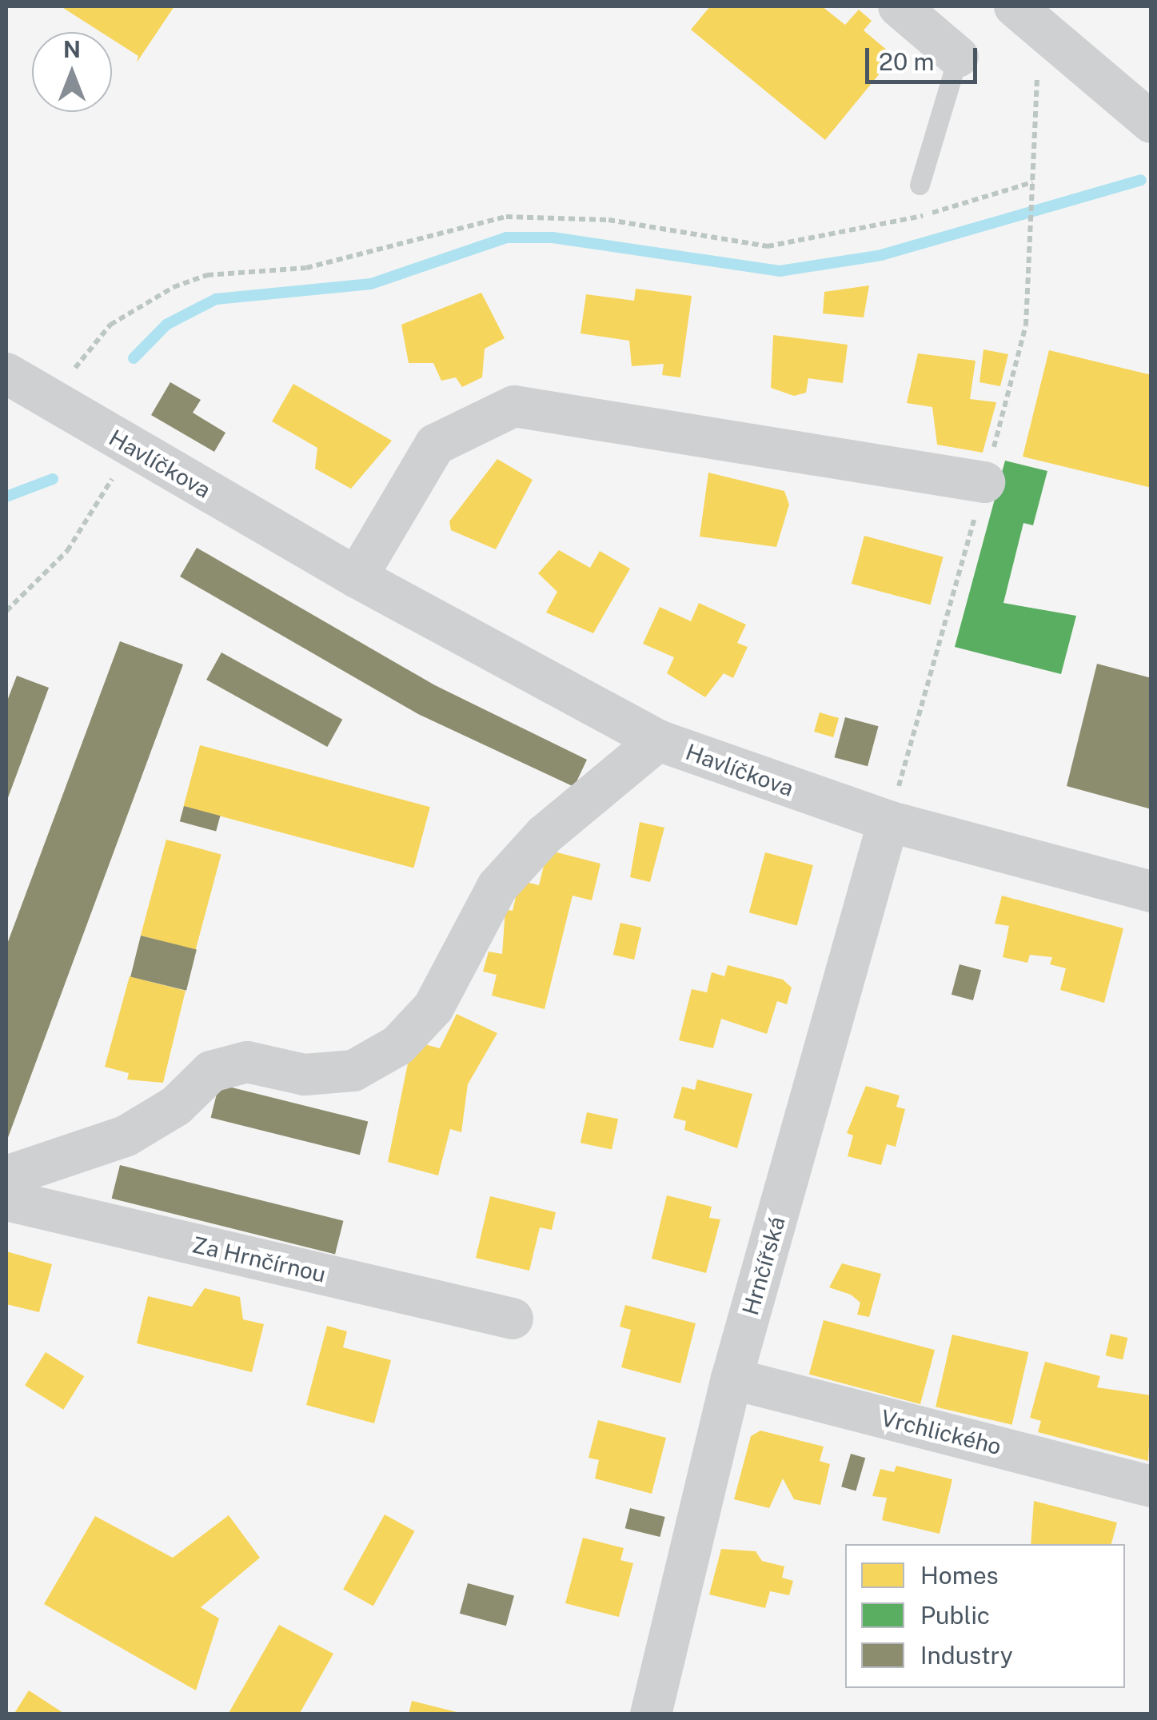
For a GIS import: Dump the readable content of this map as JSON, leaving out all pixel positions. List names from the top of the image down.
{
  "streets": {
    "street": [
      "Havlíčkova",
      "Za Hrnčírnou",
      "Hrnčířská",
      "Vrchlického"
    ]
  },
  "crossings": [
    ["Havlíčkova", "Hrnčířská"],
    ["Hrnčířská", "Vrchlického"]
  ],
  "legend": ["Homes", "Public", "Industry"],
  "scale_bar": "20 m",
  "north": "top"
}
